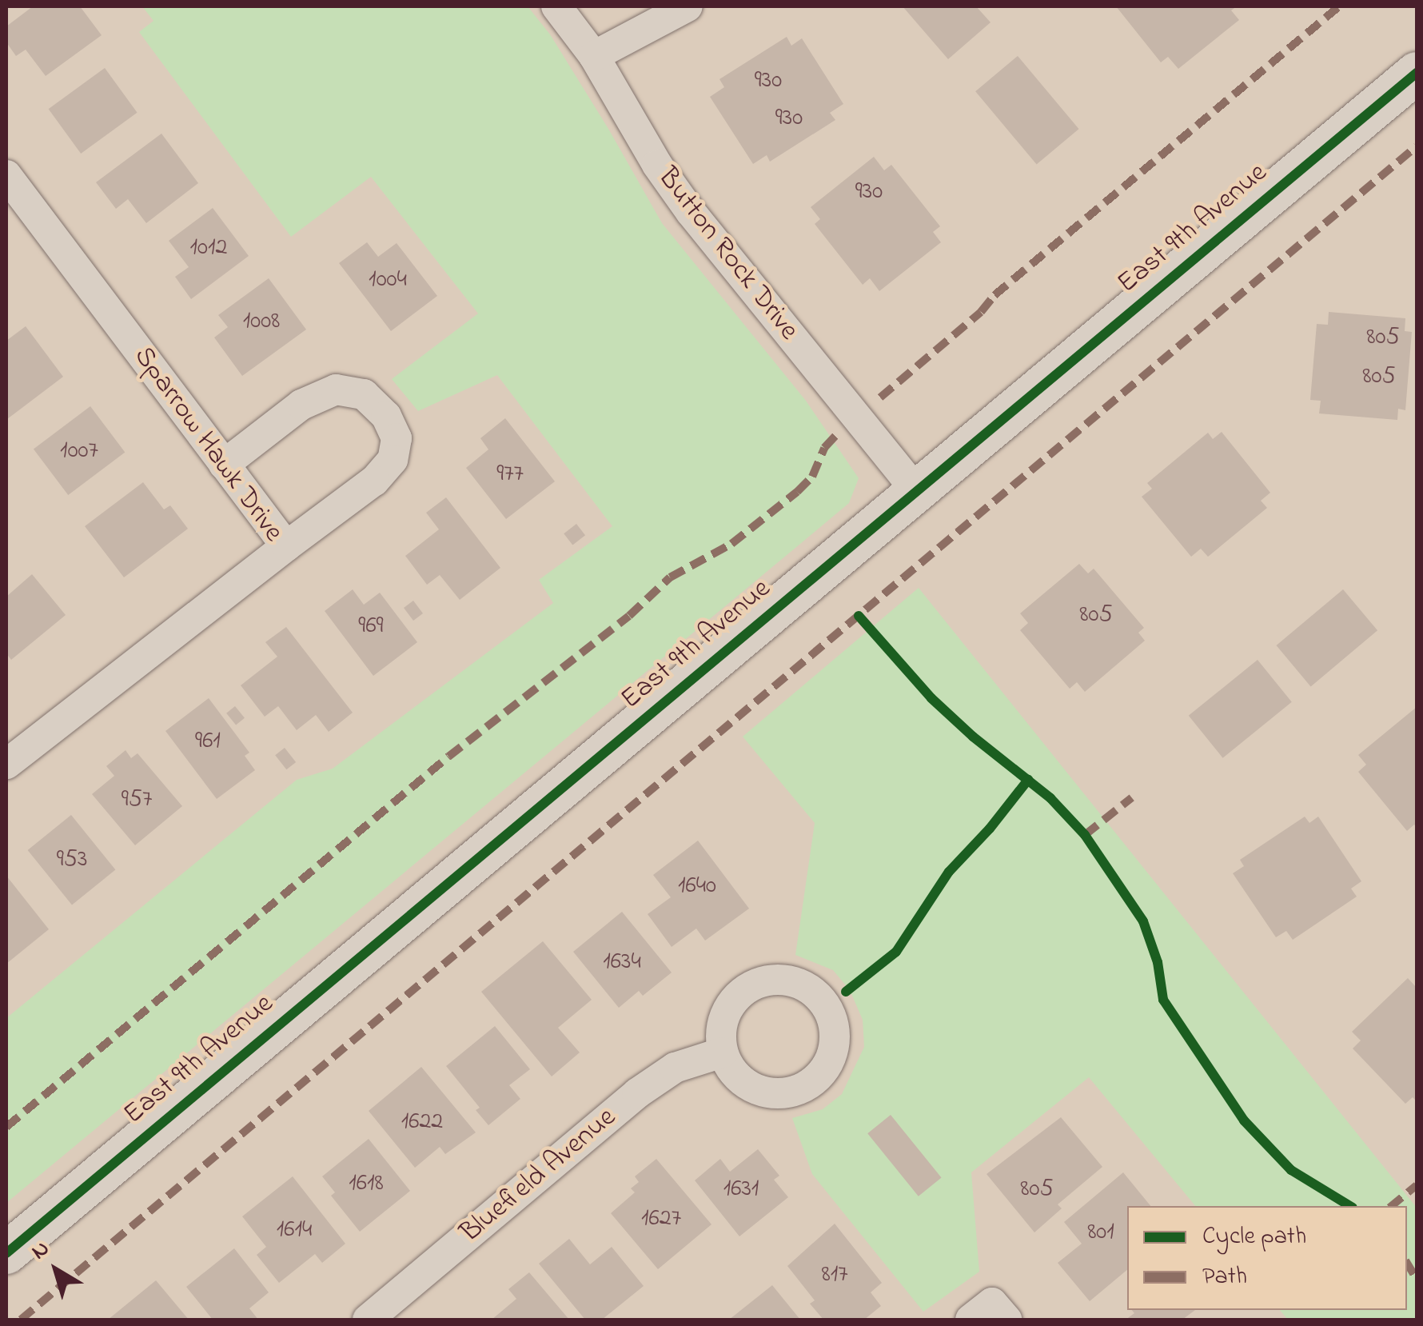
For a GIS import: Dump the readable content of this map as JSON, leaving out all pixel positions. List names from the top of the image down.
{
  "streets": {
    "main road": ["East 9th Avenue"],
    "street": ["Button Rock Drive", "Sparrow Hawk Drive", "Bluefield Avenue"]
  },
  "crossings": [
    ["East 9th Avenue", "Button Rock Drive"]
  ],
  "house_numbers": [
    "930",
    "930",
    "930",
    "1012",
    "1004",
    "1008",
    "805",
    "805",
    "1007",
    "977",
    "805",
    "969",
    "961",
    "957",
    "953",
    "1640",
    "1634",
    "1622",
    "1618",
    "1631",
    "805",
    "1627",
    "1614",
    "801",
    "817"
  ],
  "legend": ["Cycle path", "Path"],
  "north": "top left"
}
